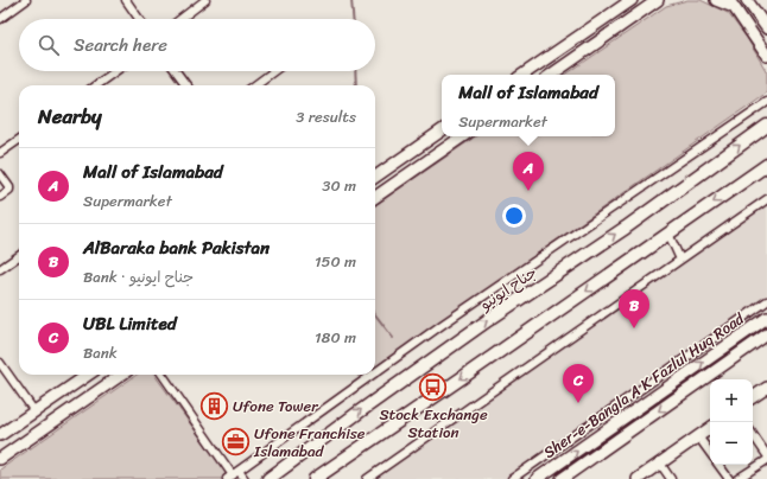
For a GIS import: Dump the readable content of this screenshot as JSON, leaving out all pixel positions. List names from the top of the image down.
{
  "streets": {
    "main road": ["جناح ایونیو", "Sher-e-Bangla A K Fazlul Huq Road"]
  },
  "places": {
    "bus stop": ["Stock Exchange Station"],
    "building": ["Ufone Tower"],
    "office": ["Ufone Franchise Islamabad"]
  },
  "page": {
    "search": "Search here",
    "popup": ["Mall of Islamabad", "Supermarket"],
    "heading": ["Nearby", "3 results"],
    "list": [
      {
        "mark": "A",
        "name": "Mall of Islamabad",
        "note": "Supermarket",
        "value": "30 m"
      },
      {
        "mark": "B",
        "name": "AlBaraka bank Pakistan",
        "note": "Bank · جناح ایونیو",
        "value": "150 m"
      },
      {
        "mark": "C",
        "name": "UBL Limited",
        "note": "Bank",
        "value": "180 m"
      }
    ],
    "pins": ["A", "B", "C"],
    "map_buttons": ["+", "−"]
  }
}
